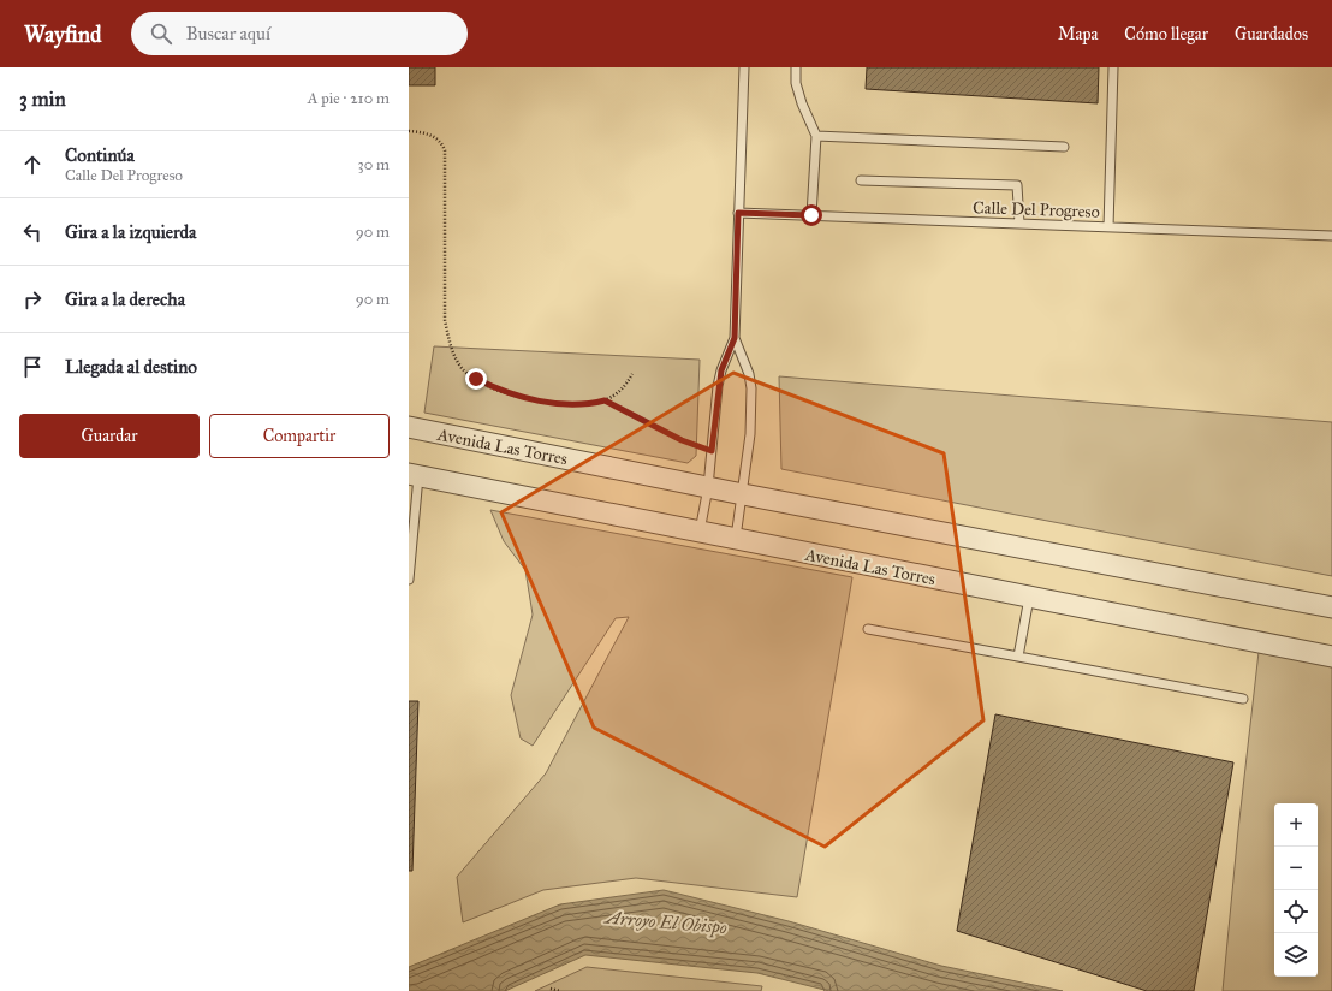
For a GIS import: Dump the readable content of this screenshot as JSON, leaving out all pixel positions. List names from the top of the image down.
{
  "streets": {
    "street": ["Avenida Las Torres"],
    "lane": ["Calle Del Progreso"]
  },
  "water": ["Arroyo El Obispo"],
  "page": {
    "header": "Wayfind",
    "search": "Buscar aquí",
    "nav": ["Mapa", "Cómo llegar", "Guardados"],
    "heading": ["3 min", "A pie · 210 m"],
    "list": [
      ["Continúa", "Calle Del Progreso", "30 m"],
      ["Gira a la izquierda", "90 m"],
      ["Gira a la derecha", "90 m"],
      "Llegada al destino"
    ],
    "buttons": ["Guardar", "Compartir"],
    "map_buttons": ["+", "−"]
  }
}
